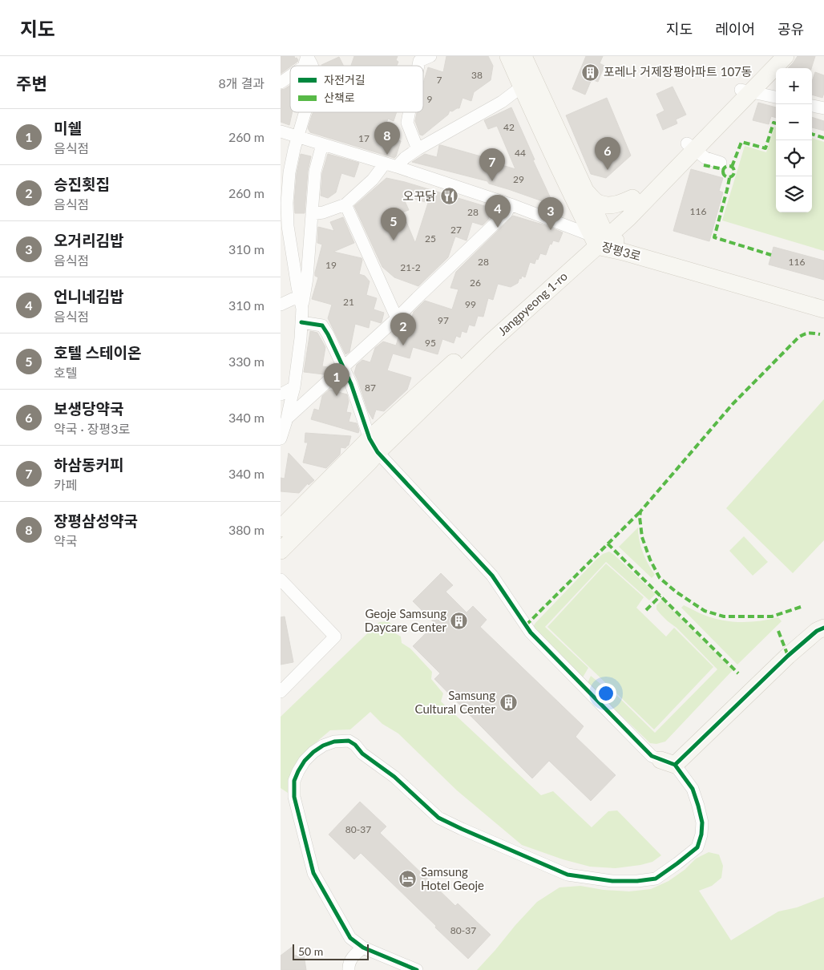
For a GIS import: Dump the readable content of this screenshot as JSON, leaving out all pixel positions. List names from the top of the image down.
{
  "streets": {
    "street": ["장평3로", "Jangpyeong 1-ro"]
  },
  "crossings": [
    ["장평3로", "Jangpyeong 1-ro"]
  ],
  "places": {
    "building": ["포레나 거제장평아파트 107동", "Geoje Samsung Daycare Center", "Samsung Cultural Center"],
    "restaurant": ["오꾸닭"],
    "hotel": ["Samsung Hotel Geoje"]
  },
  "house_numbers": [
    "38",
    "7",
    "9",
    "42",
    "17",
    "44",
    "29",
    "116",
    "28",
    "27",
    "25",
    "28",
    "116",
    "19",
    "21-2",
    "26",
    "21",
    "99",
    "97",
    "95",
    "87",
    "80-37",
    "80-37"
  ],
  "legend": ["자전거길", "산책로"],
  "scale_bar": "50 m",
  "page": {
    "header": "지도",
    "nav": ["지도", "레이어", "공유"],
    "heading": ["주변", "8개 결과"],
    "map_buttons": ["+", "−"],
    "list": [
      {
        "mark": "1",
        "name": "미쉘",
        "note": "음식점",
        "value": "260 m"
      },
      {
        "mark": "2",
        "name": "승진횟집",
        "note": "음식점",
        "value": "260 m"
      },
      {
        "mark": "3",
        "name": "오거리김밥",
        "note": "음식점",
        "value": "310 m"
      },
      {
        "mark": "4",
        "name": "언니네김밥",
        "note": "음식점",
        "value": "310 m"
      },
      {
        "mark": "5",
        "name": "호텔 스테이온",
        "note": "호텔",
        "value": "330 m"
      },
      {
        "mark": "6",
        "name": "보생당약국",
        "note": "약국 · 장평3로",
        "value": "340 m"
      },
      {
        "mark": "7",
        "name": "하삼동커피",
        "note": "카페",
        "value": "340 m"
      },
      {
        "mark": "8",
        "name": "장평삼성약국",
        "note": "약국",
        "value": "380 m"
      }
    ],
    "pins": [
      "8",
      "6",
      "7",
      "4",
      "3",
      "5",
      "2",
      "1"
    ],
    "scale": "50 m"
  }
}
